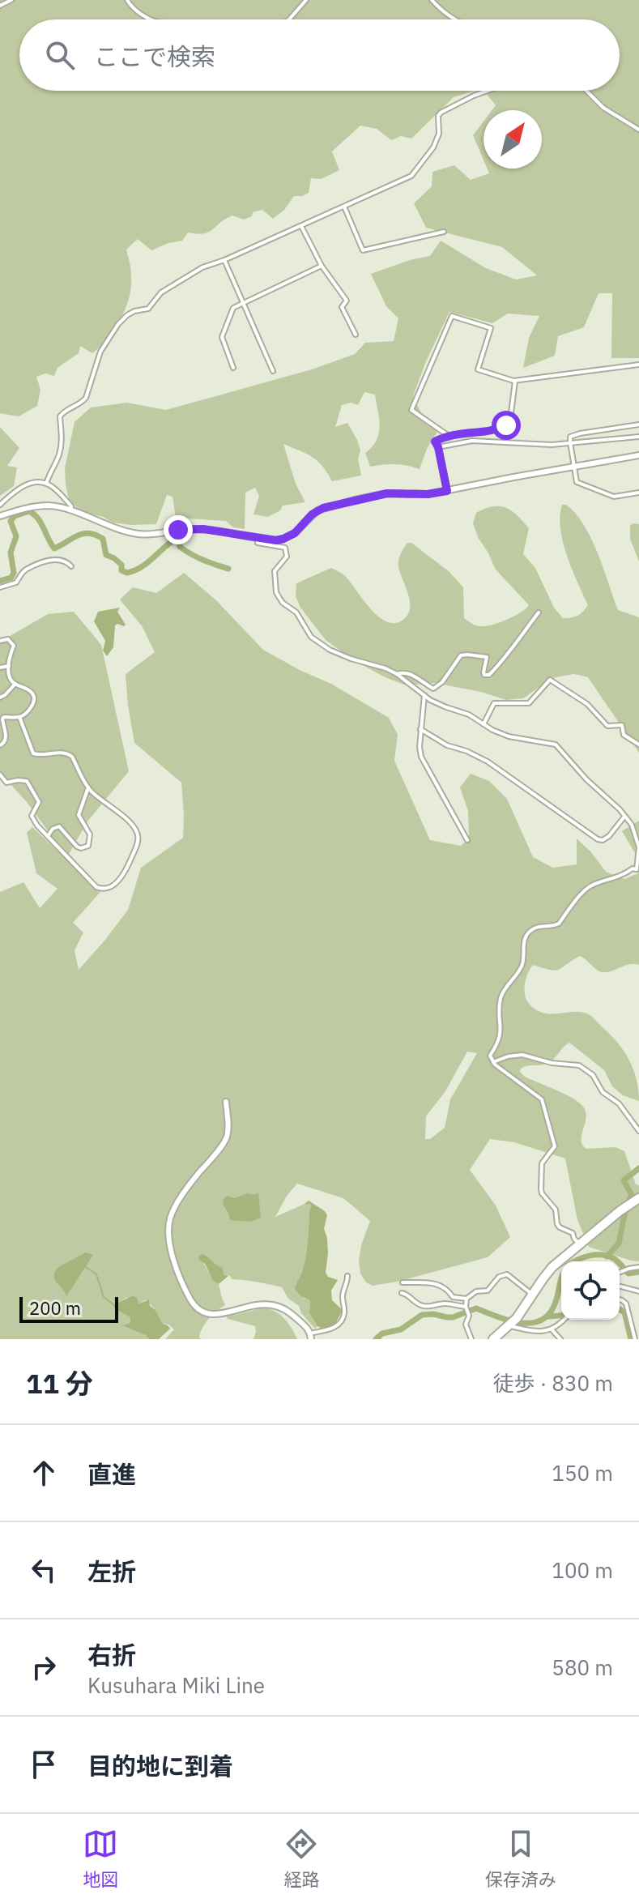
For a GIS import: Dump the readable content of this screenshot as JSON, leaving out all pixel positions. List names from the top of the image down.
{
  "scale_bar": "200 m",
  "north": "top right",
  "page": {
    "search": "ここで検索",
    "scale": "200 m",
    "heading": ["11 分", "徒歩 · 830 m"],
    "list": [
      ["直進", "150 m"],
      ["左折", "100 m"],
      ["右折", "Kusuhara Miki Line", "580 m"],
      "目的地に到着"
    ],
    "nav": ["地図", "経路", "保存済み"]
  }
}
